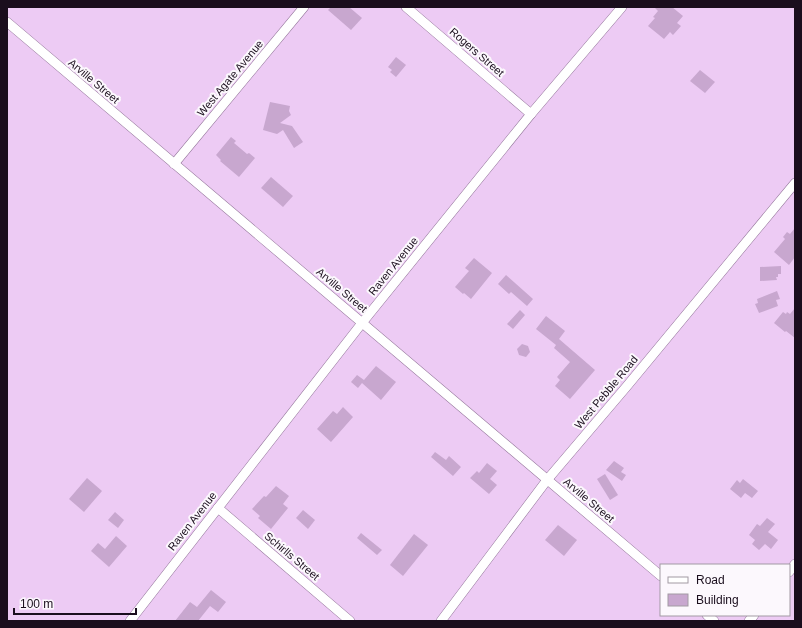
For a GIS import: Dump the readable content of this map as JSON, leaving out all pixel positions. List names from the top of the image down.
{
  "streets": {
    "street": [
      "Rogers Street",
      "West Agate Avenue",
      "Arville Street",
      "Raven Avenue",
      "West Pebble Road",
      "Schirlls Street"
    ]
  },
  "crossings": [
    ["Rogers Street", "Raven Avenue"],
    ["West Agate Avenue", "Arville Street"],
    ["Arville Street", "Raven Avenue"],
    ["Arville Street", "West Pebble Road"],
    ["Raven Avenue", "Schirlls Street"]
  ],
  "legend": ["Road", "Building"],
  "scale_bar": "100 m"
}
